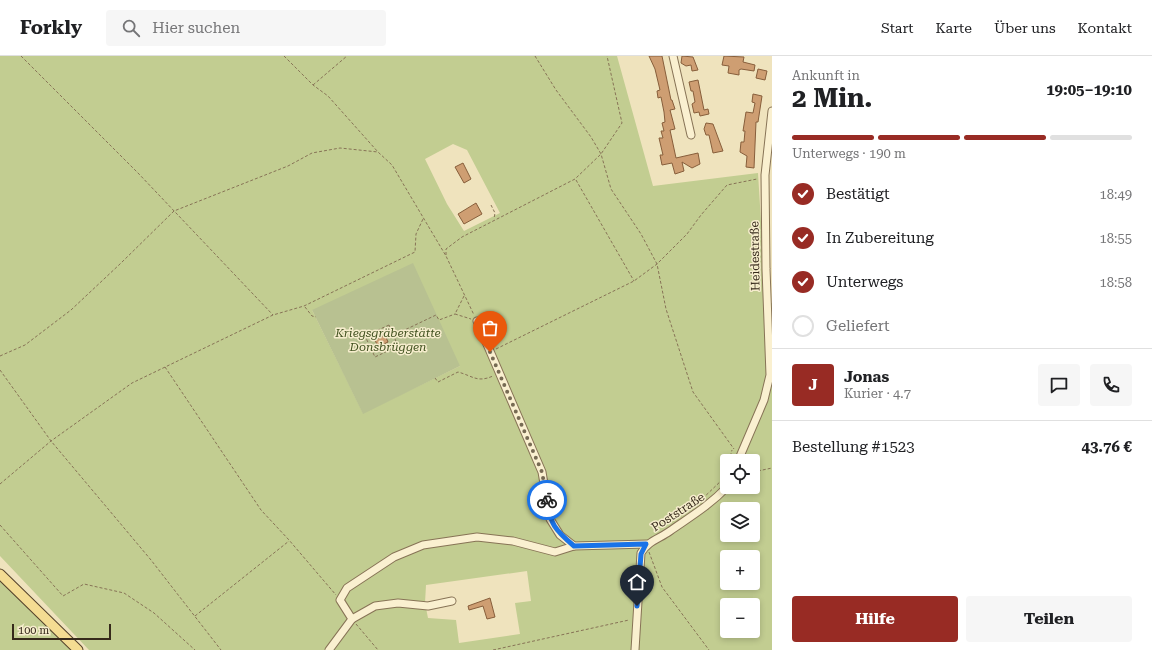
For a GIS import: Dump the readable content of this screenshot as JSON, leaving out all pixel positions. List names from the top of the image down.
{
  "streets": {
    "street": ["Heidestraße", "Poststraße"]
  },
  "parks": ["Kriegsgräberstätte Donsbrüggen"],
  "scale_bar": "100 m",
  "page": {
    "header": "Forkly",
    "search": "Hier suchen",
    "nav": [
      "Start",
      "Karte",
      "Über uns",
      "Kontakt"
    ],
    "heading": ["2 Min.", "Ankunft in", "19:05–19:10"],
    "panel": [
      "Jonas",
      "Kurier · 4.7",
      "Bestellung #1523",
      "43.76 €"
    ],
    "bar": "Unterwegs · 190 m",
    "list": [
      ["Bestätigt", "18:49"],
      ["In Zubereitung", "18:55"],
      ["Unterwegs", "18:58"],
      "Geliefert"
    ],
    "round": "J",
    "map_buttons": ["+", "−"],
    "buttons": ["Hilfe", "Teilen"],
    "scale": "100 m"
  }
}
